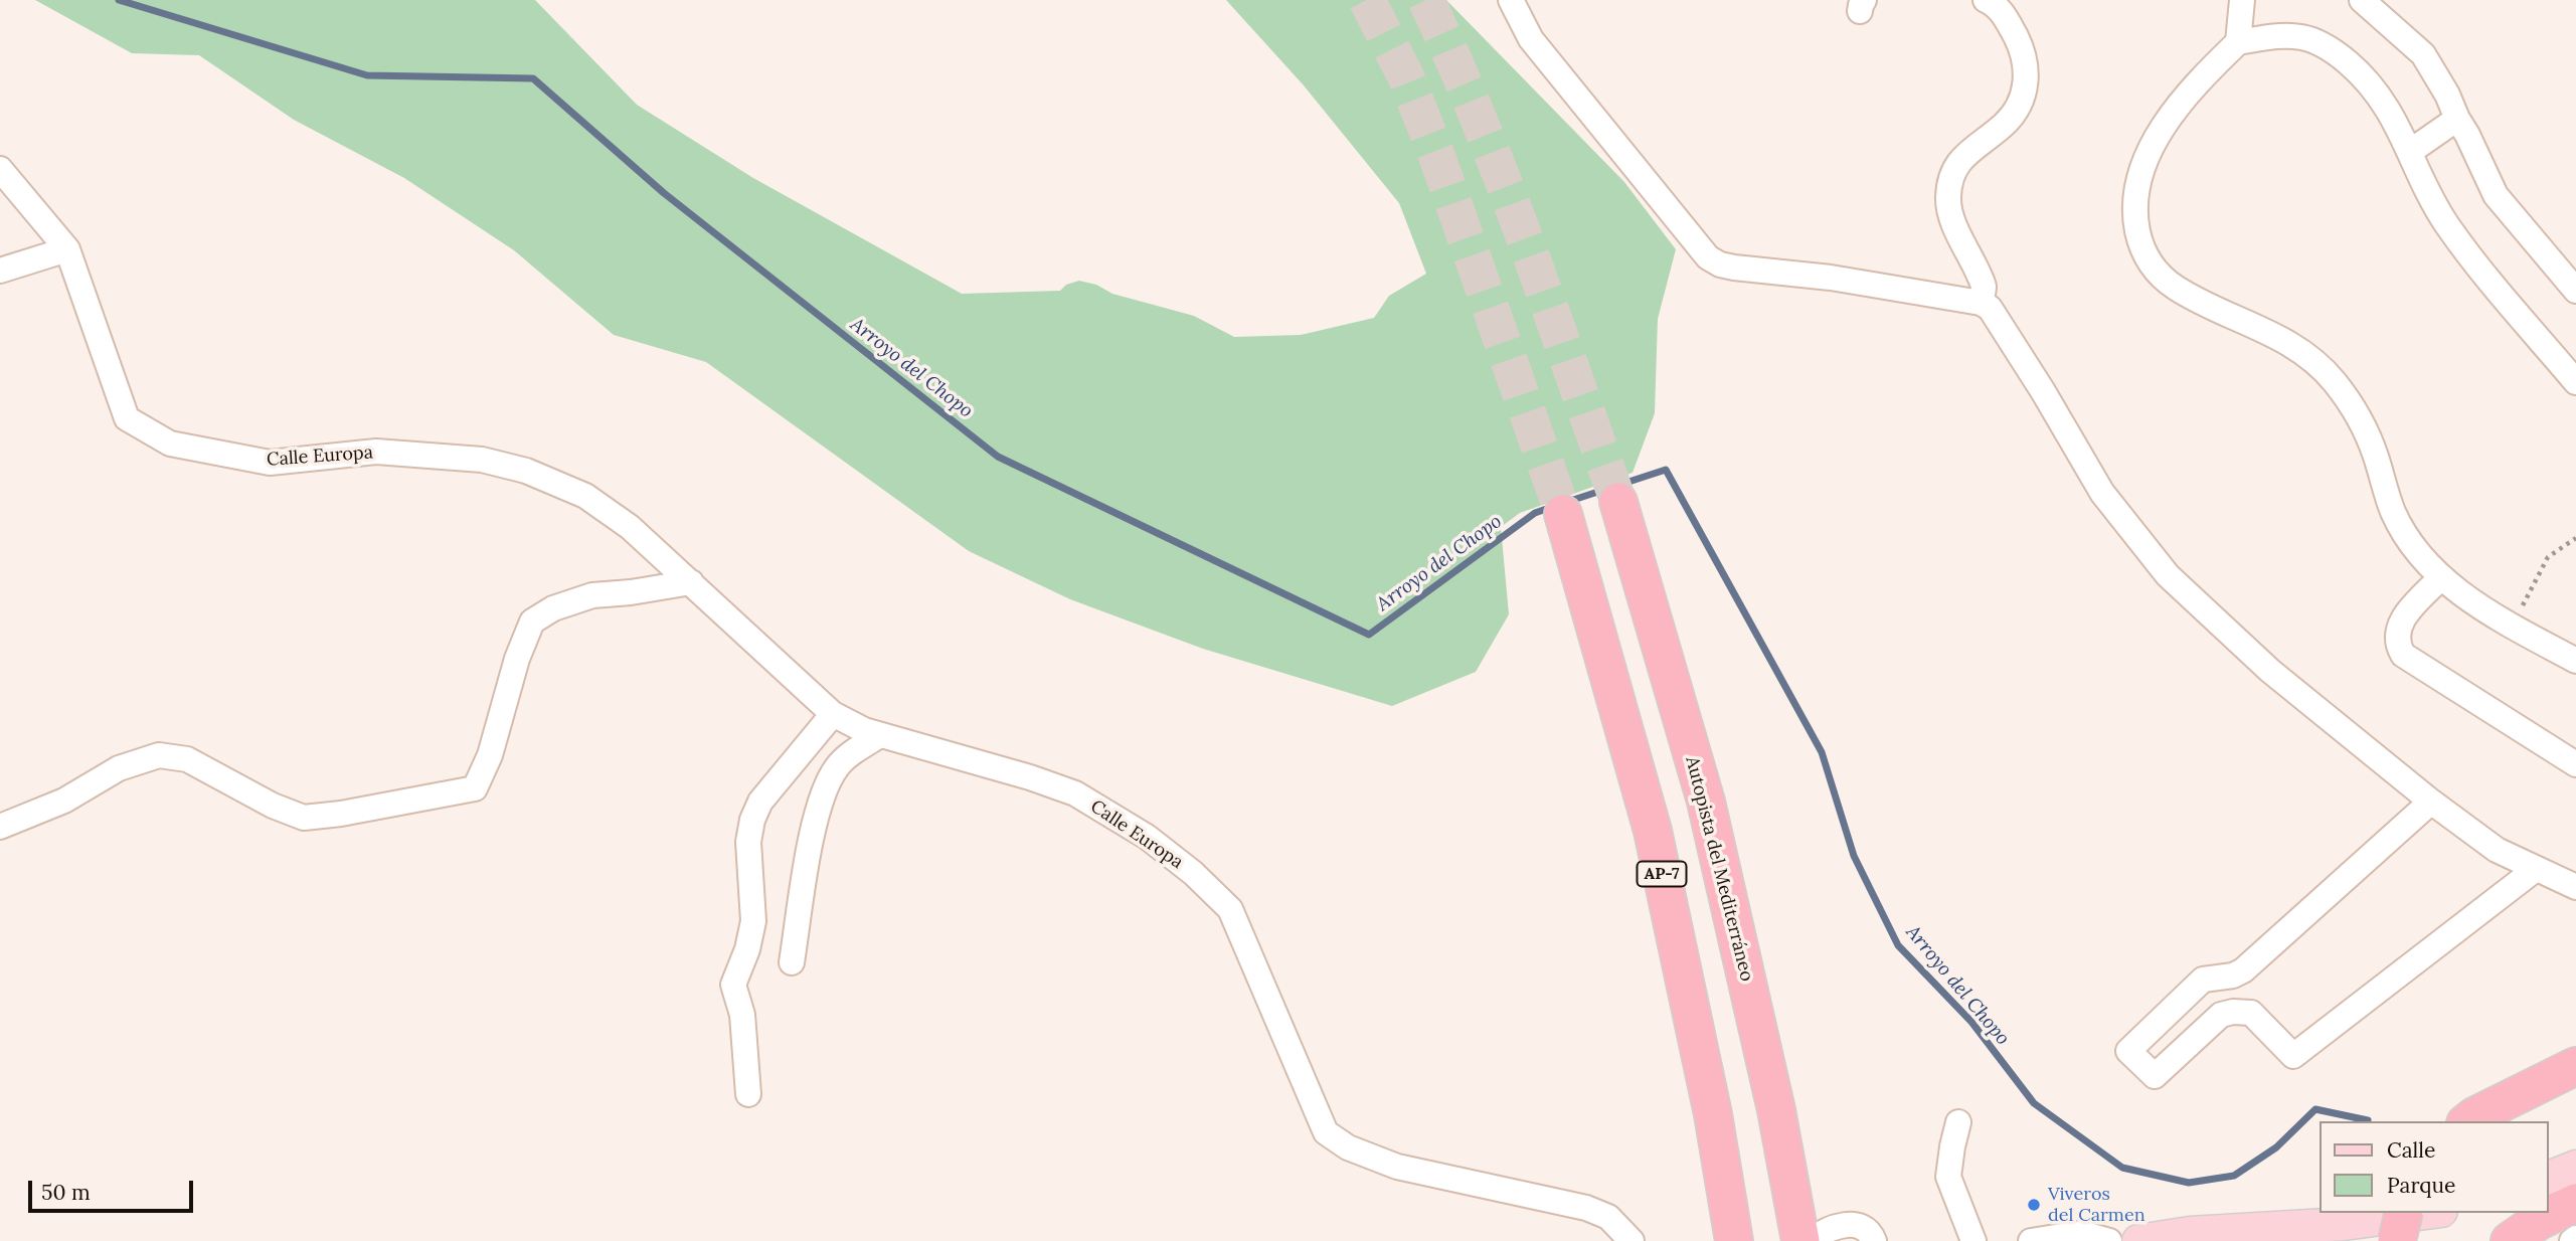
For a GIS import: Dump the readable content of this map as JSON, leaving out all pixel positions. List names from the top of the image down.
{
  "streets": {
    "highway": ["Autopista del Mediterráneo", "AP-7"],
    "street": ["Calle Europa"]
  },
  "water": ["Arroyo del Chopo"],
  "places": ["Viveros del Carmen"],
  "legend": ["Calle", "Parque"],
  "scale_bar": "50 m"
}
